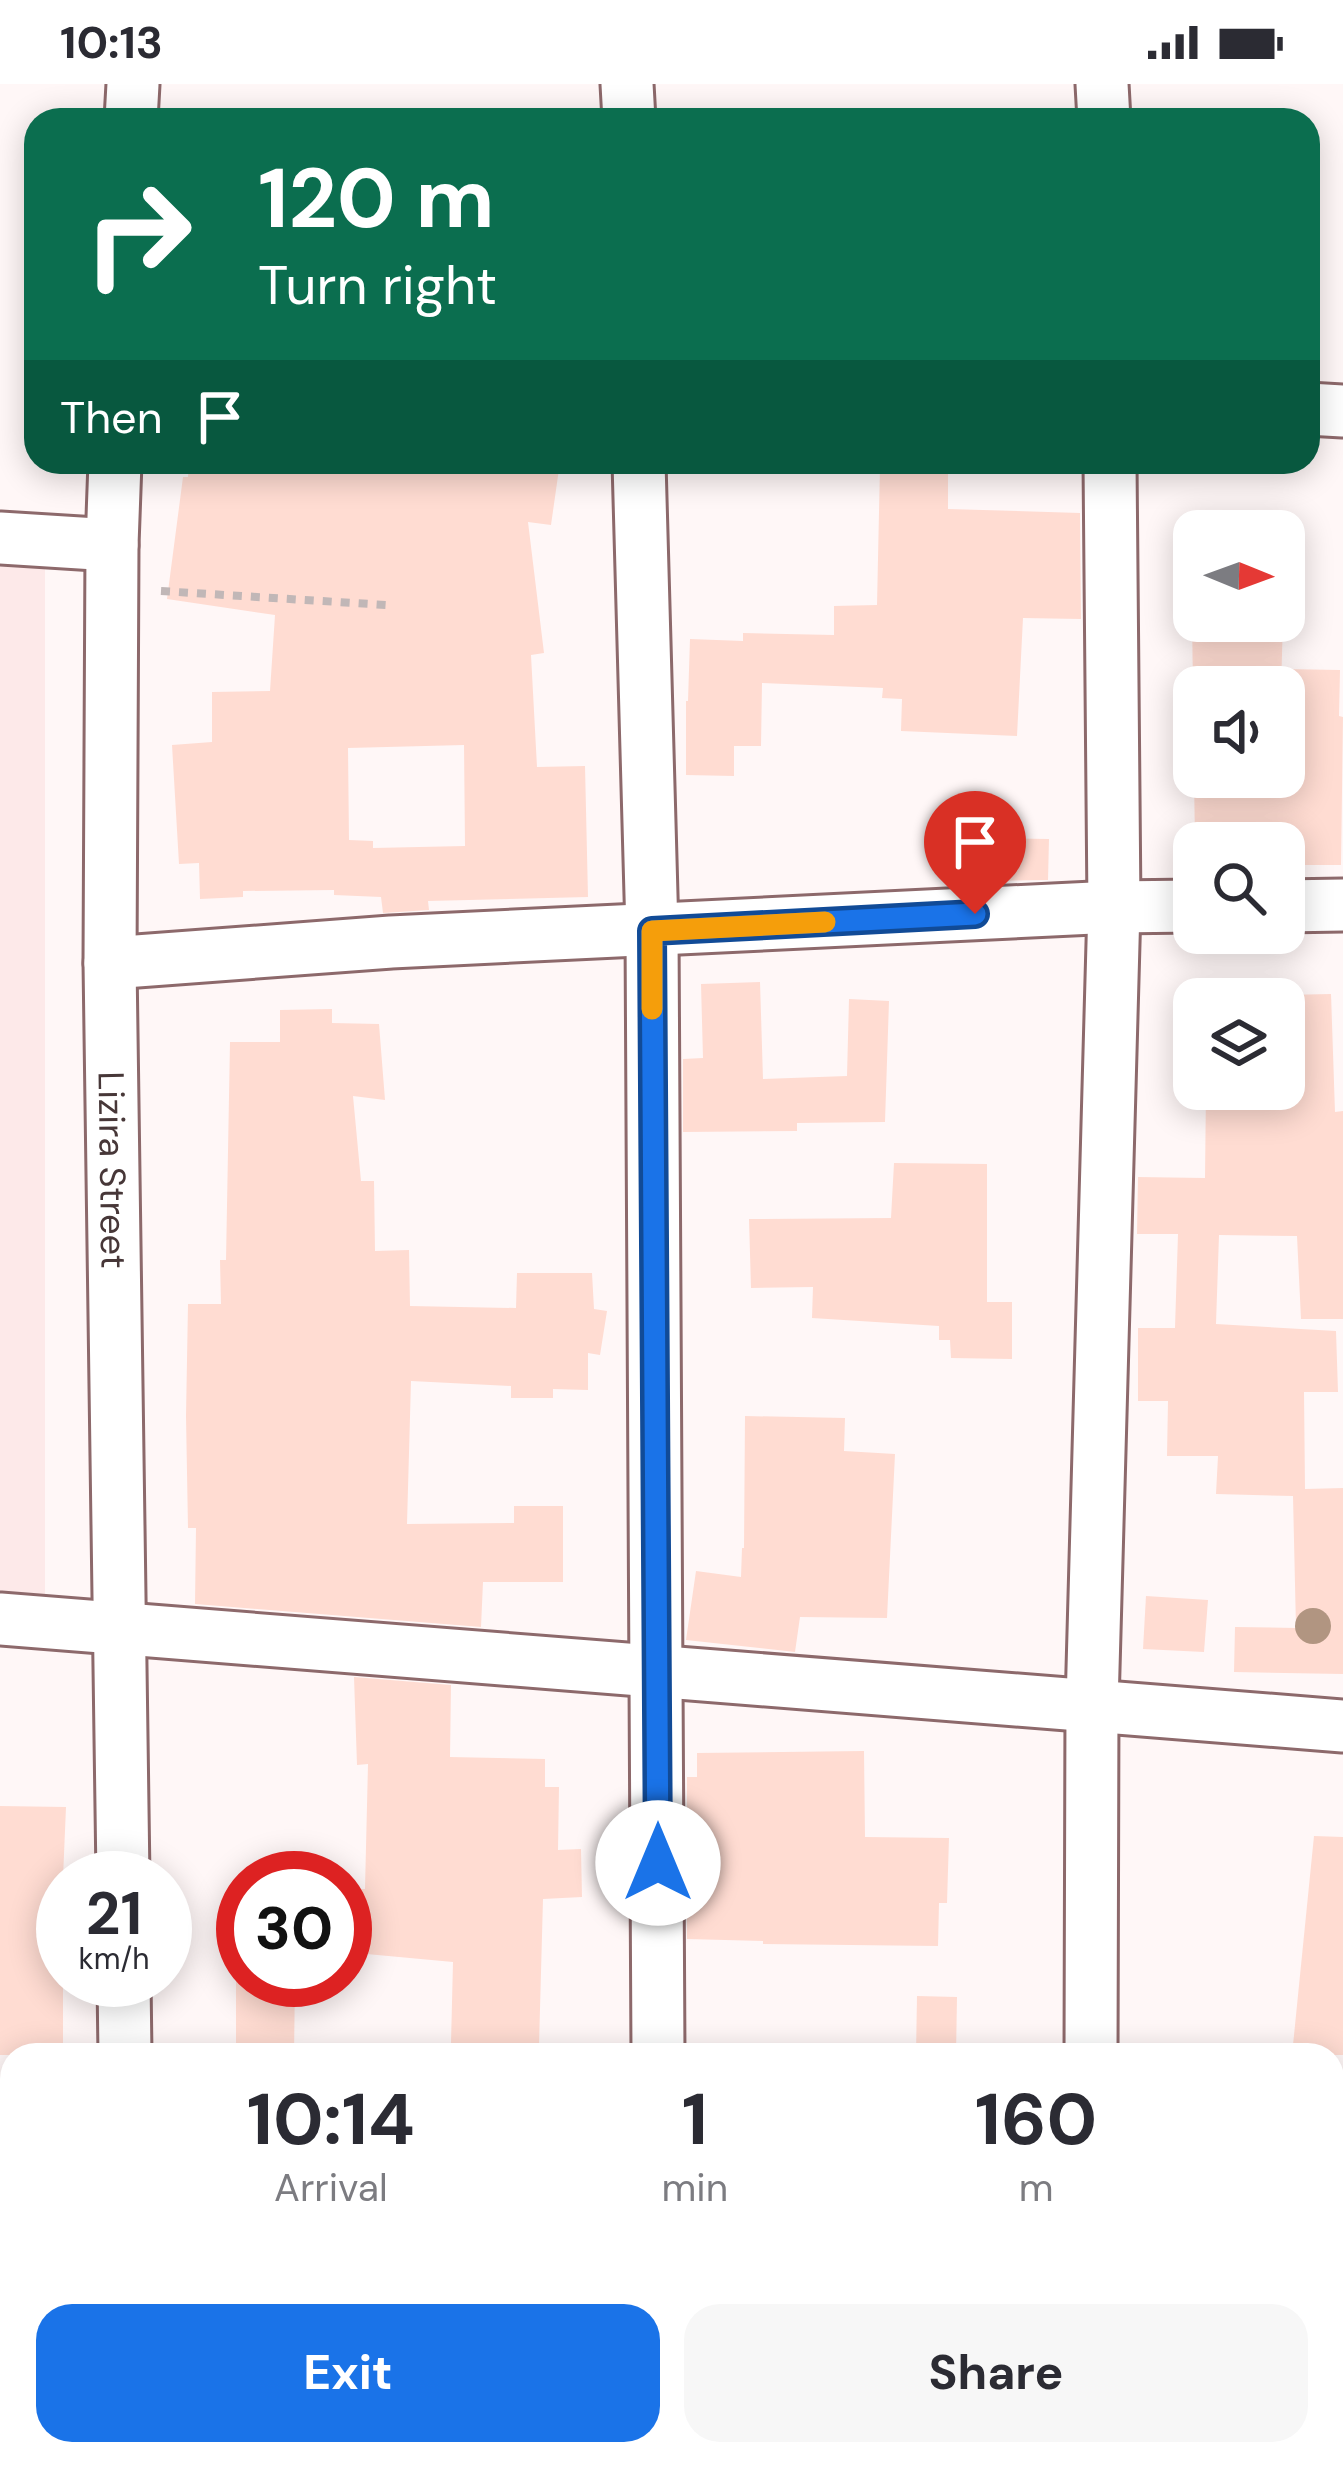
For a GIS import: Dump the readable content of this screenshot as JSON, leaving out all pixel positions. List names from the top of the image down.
{
  "streets": {
    "street": ["Lizira Street"]
  },
  "north": "right",
  "page": {
    "status": "10:13",
    "turn": ["120 m", "Turn right"],
    "then": "Then",
    "speed": "21 km/h",
    "limit": "30",
    "eta": [
      "10:14",
      "Arrival",
      "1",
      "min",
      "160",
      "m"
    ],
    "buttons": ["Exit", "Share"]
  }
}
